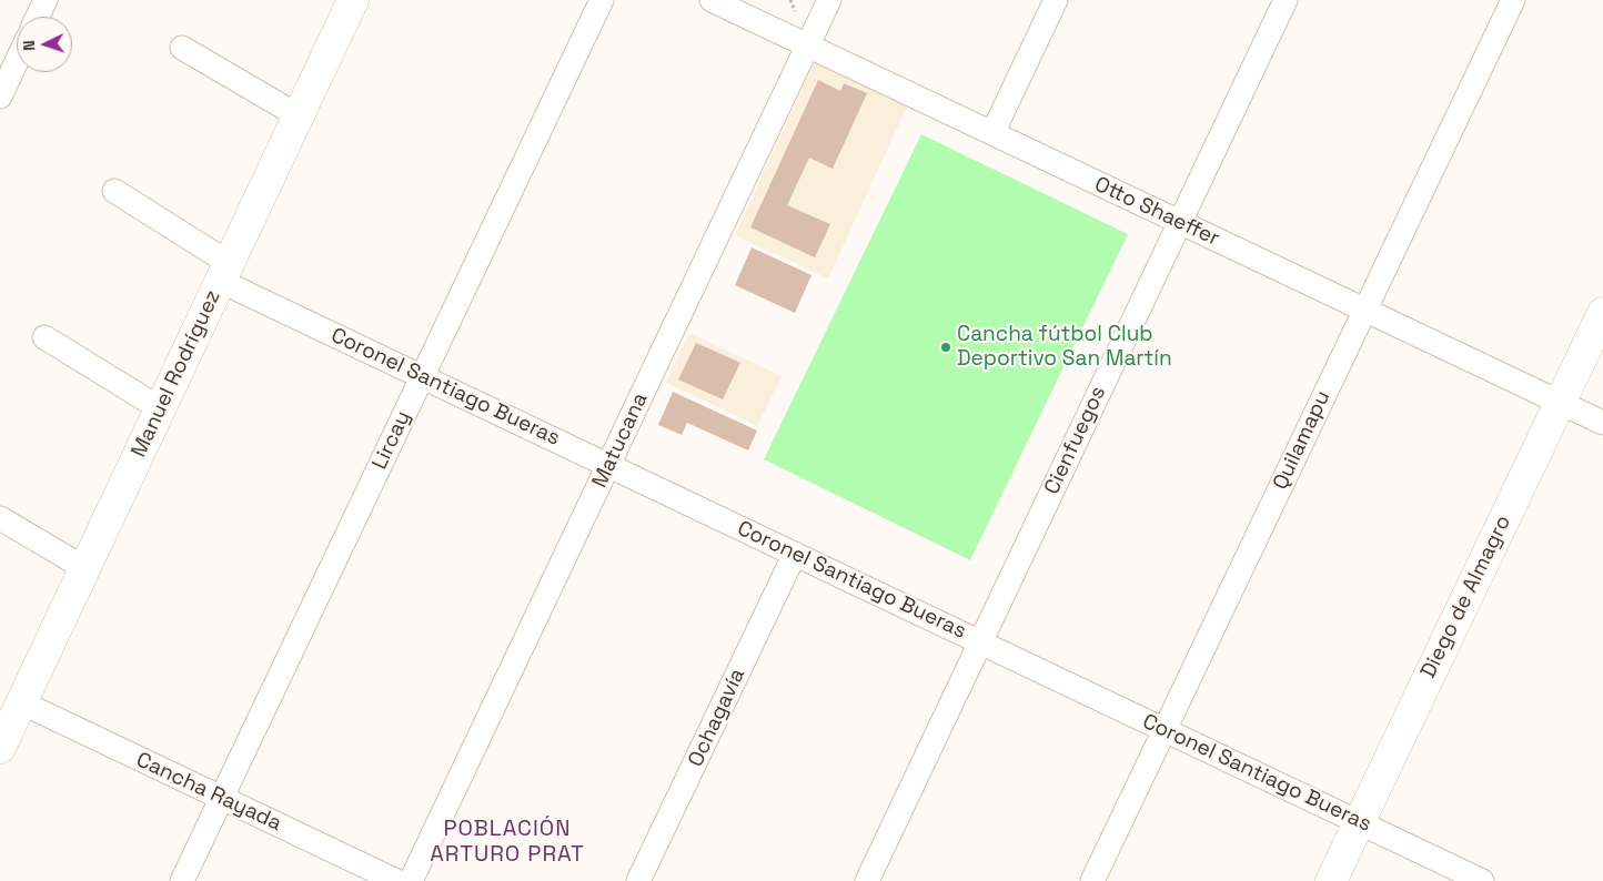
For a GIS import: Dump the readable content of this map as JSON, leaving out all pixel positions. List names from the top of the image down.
{
  "streets": {
    "street": [
      "Otto Shaeffer",
      "Manuel Rodríguez",
      "Coronel Santiago Bueras",
      "Lircay",
      "Matucana",
      "Cienfuegos",
      "Quilamapu",
      "Diego de Almagro",
      "Ochagavía",
      "Cancha Rayada"
    ]
  },
  "crossings": [
    ["Otto Shaeffer", "Matucana"],
    ["Otto Shaeffer", "Cienfuegos"],
    ["Otto Shaeffer", "Quilamapu"],
    ["Otto Shaeffer", "Diego de Almagro"],
    ["Manuel Rodríguez", "Coronel Santiago Bueras"],
    ["Manuel Rodríguez", "Cancha Rayada"],
    ["Coronel Santiago Bueras", "Lircay"],
    ["Coronel Santiago Bueras", "Matucana"],
    ["Coronel Santiago Bueras", "Cienfuegos"],
    ["Coronel Santiago Bueras", "Quilamapu"],
    ["Coronel Santiago Bueras", "Diego de Almagro"],
    ["Coronel Santiago Bueras", "Ochagavía"],
    ["Lircay", "Cancha Rayada"]
  ],
  "districts": ["POBLACIÓN ARTURO PRAT"],
  "places": ["Cancha fútbol Club Deportivo San Martín"],
  "north": "left"
}
